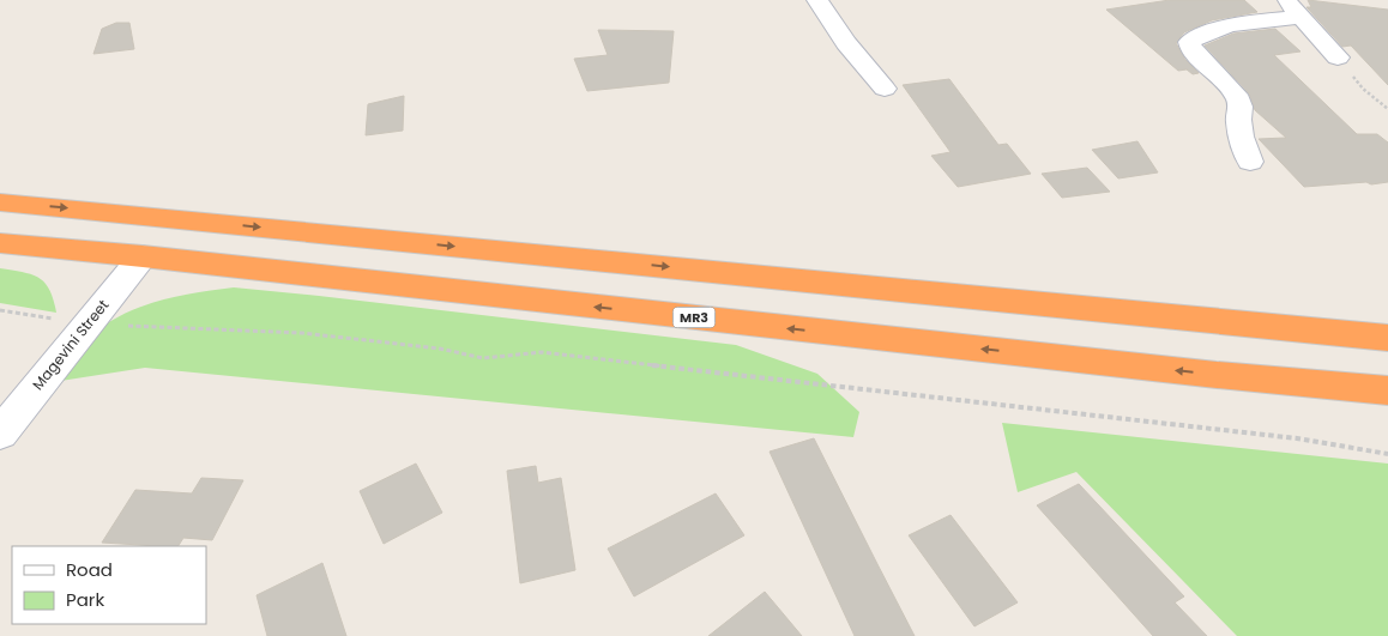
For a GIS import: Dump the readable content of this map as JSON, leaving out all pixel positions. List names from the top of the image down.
{
  "streets": {
    "highway": ["MR3"],
    "street": ["Magevini Street"]
  },
  "crossings": [
    ["MR3", "Magevini Street"]
  ],
  "legend": ["Road", "Park"]
}
